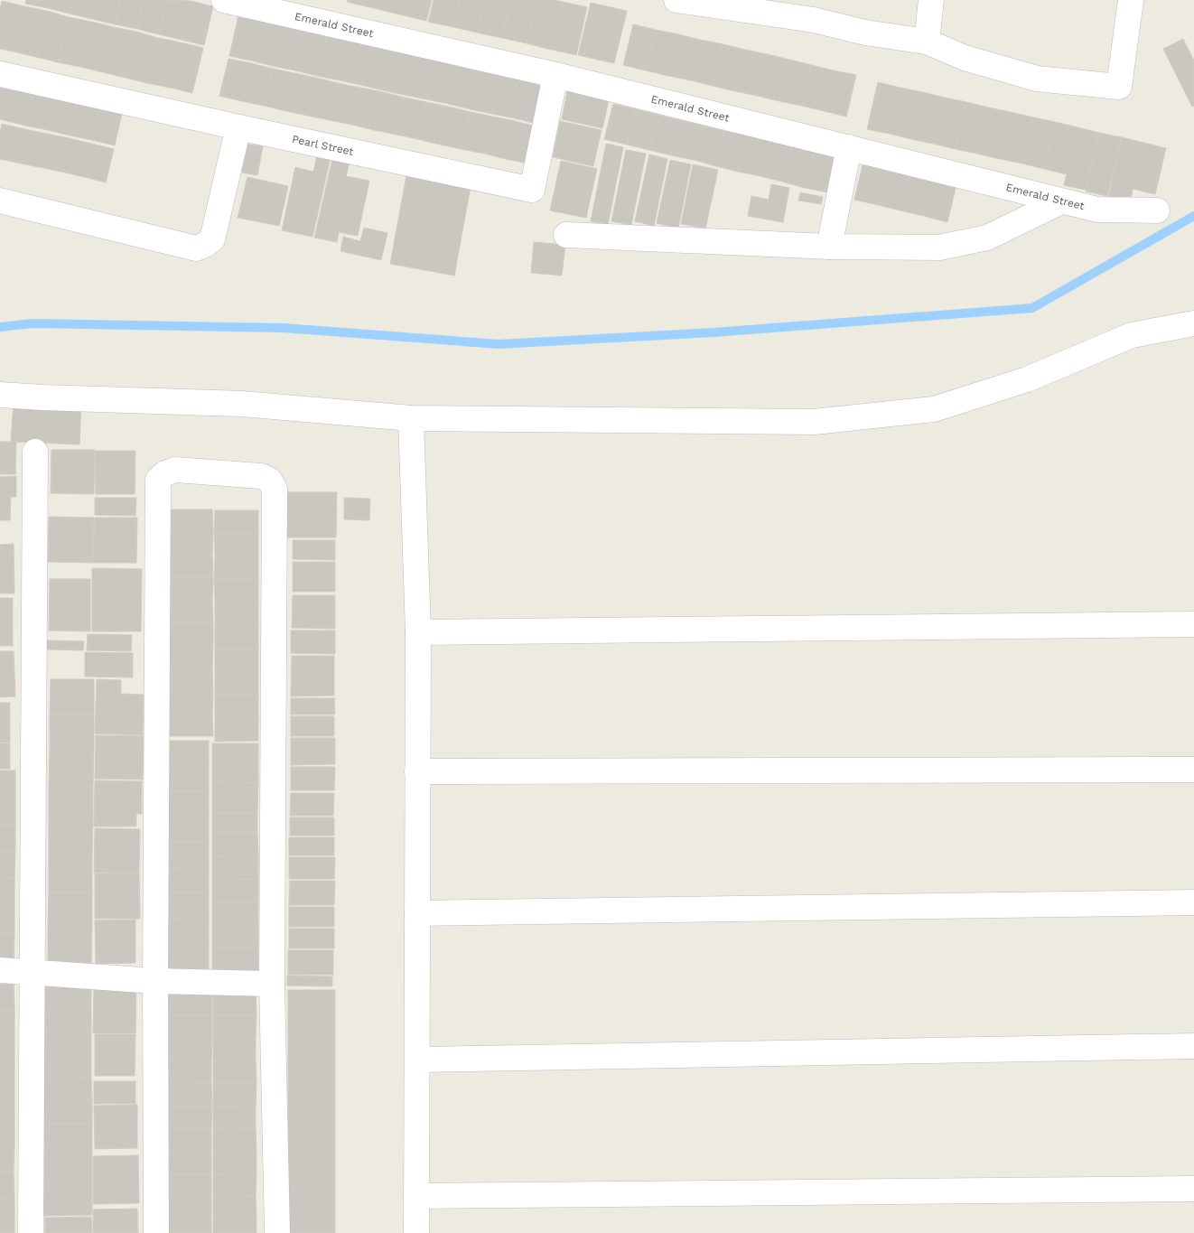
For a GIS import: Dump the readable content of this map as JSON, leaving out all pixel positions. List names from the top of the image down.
{
  "streets": {
    "street": ["Emerald Street", "Pearl Street"]
  },
  "crossings": [
    ["Emerald Street", "Pearl Street"]
  ]
}
